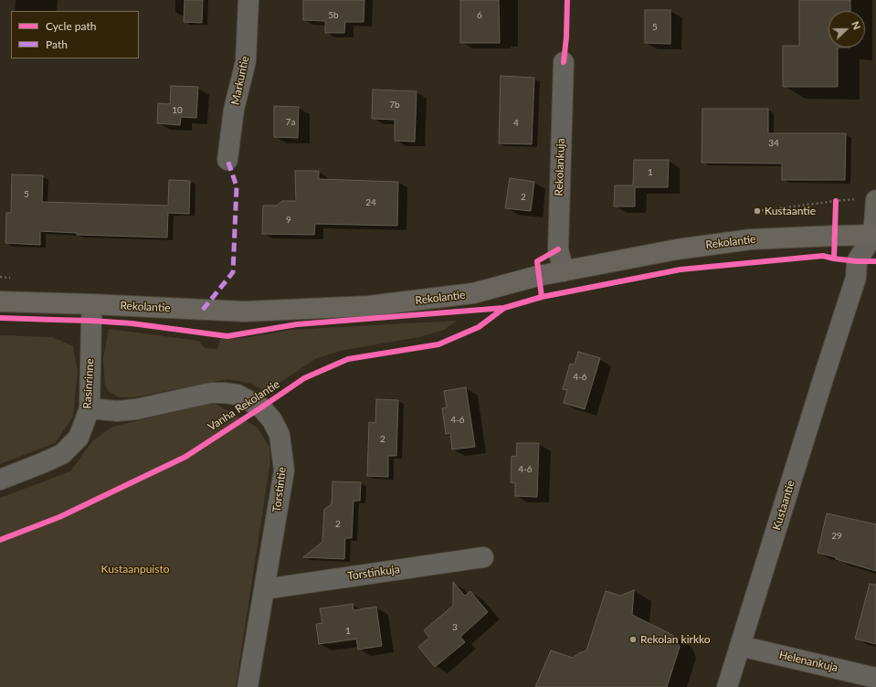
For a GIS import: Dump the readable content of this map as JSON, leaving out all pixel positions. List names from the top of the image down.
{
  "streets": {
    "main road": ["Rekolantie"],
    "street": [
      "Markuntie",
      "Rekolankuja",
      "Rasinrinne",
      "Torstintie",
      "Kustaantie",
      "Torstinkuja",
      "Helenankuja"
    ],
    "cycle path": ["Vanha Rekolantie"]
  },
  "crossings": [
    ["Rekolankuja", "Rekolantie"],
    ["Rekolantie", "Rasinrinne"],
    ["Rekolantie", "Kustaantie"],
    ["Rasinrinne", "Torstintie"],
    ["Torstintie", "Torstinkuja"],
    ["Kustaantie", "Helenankuja"]
  ],
  "parks": ["Kustaanpuisto"],
  "places": ["Kustaantie", "Rekolan kirkko"],
  "house_numbers": [
    "5b",
    "6",
    "5",
    "7b",
    "10",
    "7a",
    "4",
    "34",
    "1",
    "5",
    "2",
    "24",
    "9",
    "4-6",
    "4-6",
    "2",
    "4-6",
    "2",
    "29",
    "3",
    "1"
  ],
  "legend": ["Cycle path", "Path"],
  "north": "right"
}
